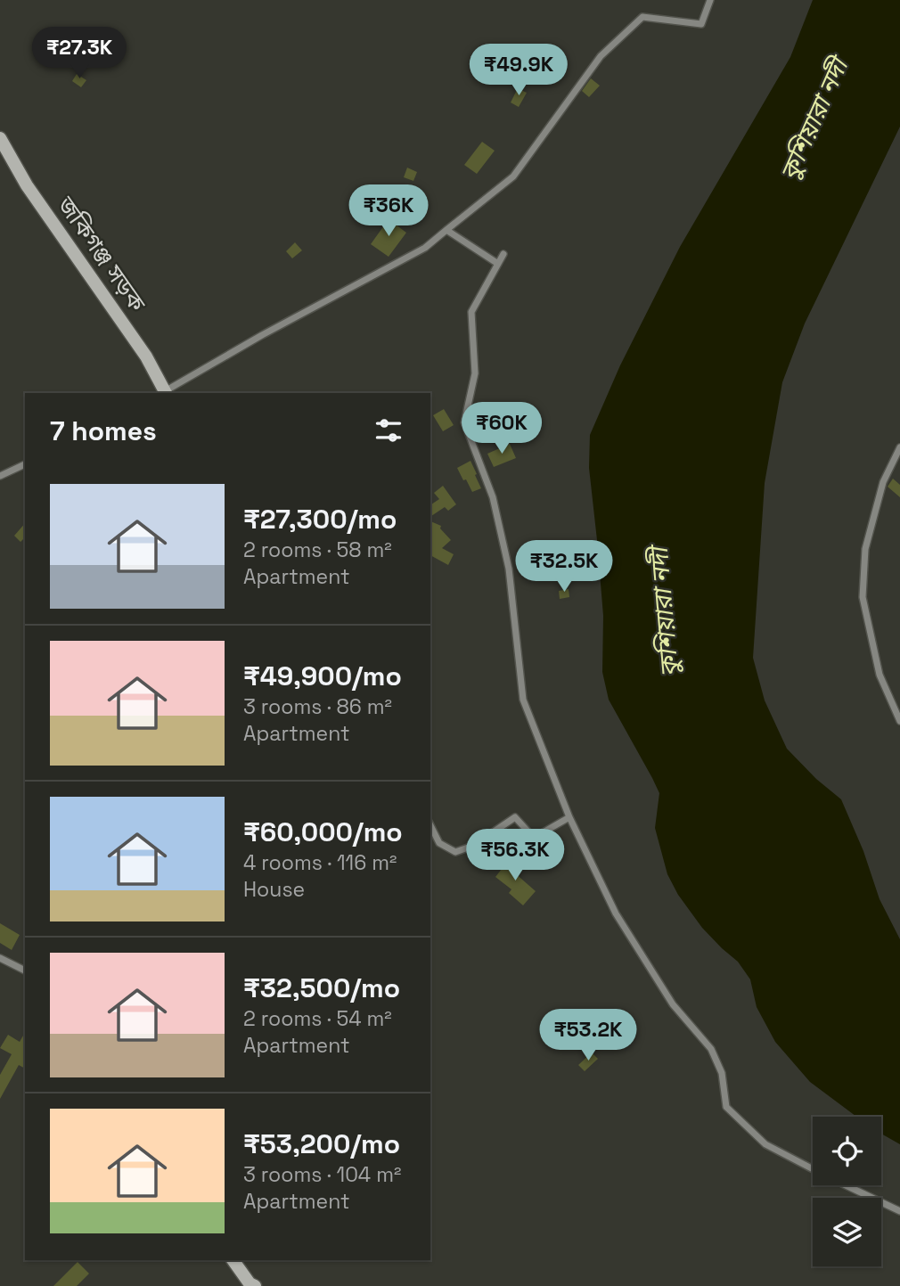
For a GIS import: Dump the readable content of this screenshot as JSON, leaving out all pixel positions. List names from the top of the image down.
{
  "streets": {
    "main road": ["জকিগঞ্জ সড়ক"]
  },
  "water": ["কুশিয়ারা নদী"],
  "page": {
    "price": [
      "₹27.3K",
      "₹49.9K",
      "₹36K",
      "₹60K",
      "₹32.5K",
      "₹56.3K",
      "₹53.2K"
    ],
    "heading": "7 homes",
    "list": [
      {
        "name": "₹27,300/mo",
        "note": "2 rooms · 58 m² · Apartment"
      },
      {
        "name": "₹49,900/mo",
        "note": "3 rooms · 86 m² · Apartment"
      },
      {
        "name": "₹60,000/mo",
        "note": "4 rooms · 116 m² · House"
      },
      {
        "name": "₹32,500/mo",
        "note": "2 rooms · 54 m² · Apartment"
      },
      {
        "name": "₹53,200/mo",
        "note": "3 rooms · 104 m² · Apartment"
      }
    ]
  }
}
